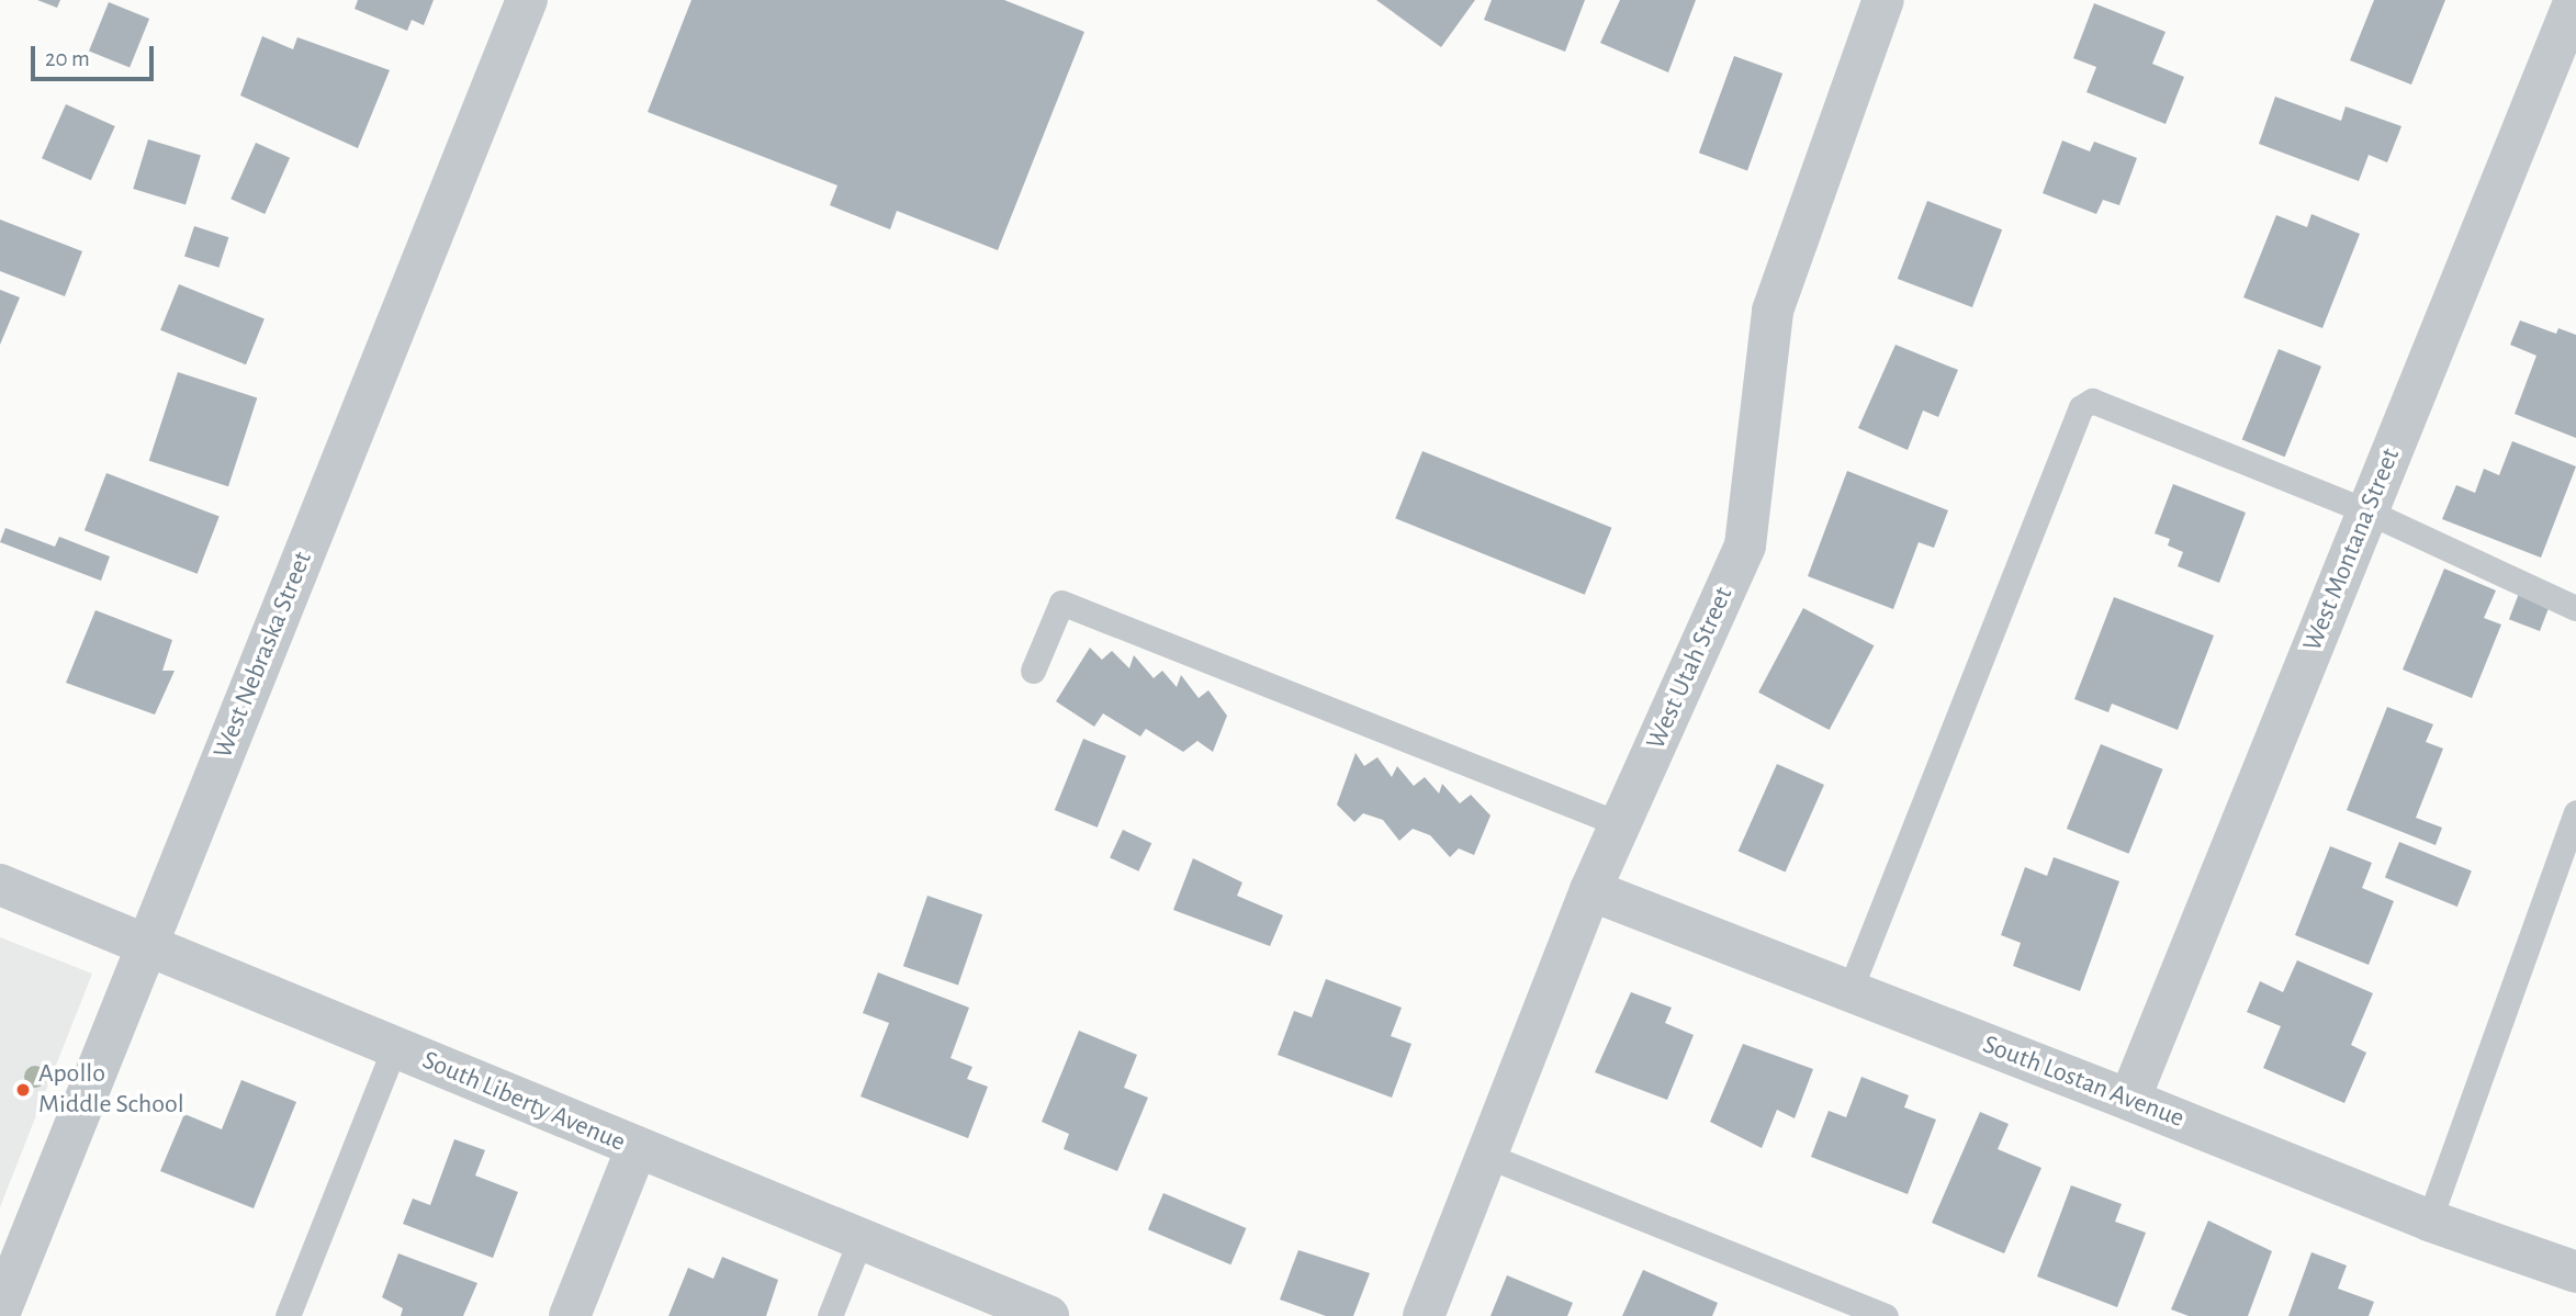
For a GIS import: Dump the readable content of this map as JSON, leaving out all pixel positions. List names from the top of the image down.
{
  "streets": {
    "street": [
      "West Montana Street",
      "West Nebraska Street",
      "West Utah Street",
      "South Lostan Avenue",
      "South Liberty Avenue"
    ]
  },
  "crossings": [
    ["West Montana Street", "South Lostan Avenue"],
    ["West Nebraska Street", "South Liberty Avenue"],
    ["West Utah Street", "South Lostan Avenue"]
  ],
  "places": ["Apollo Middle School"],
  "scale_bar": "20 m"
}
